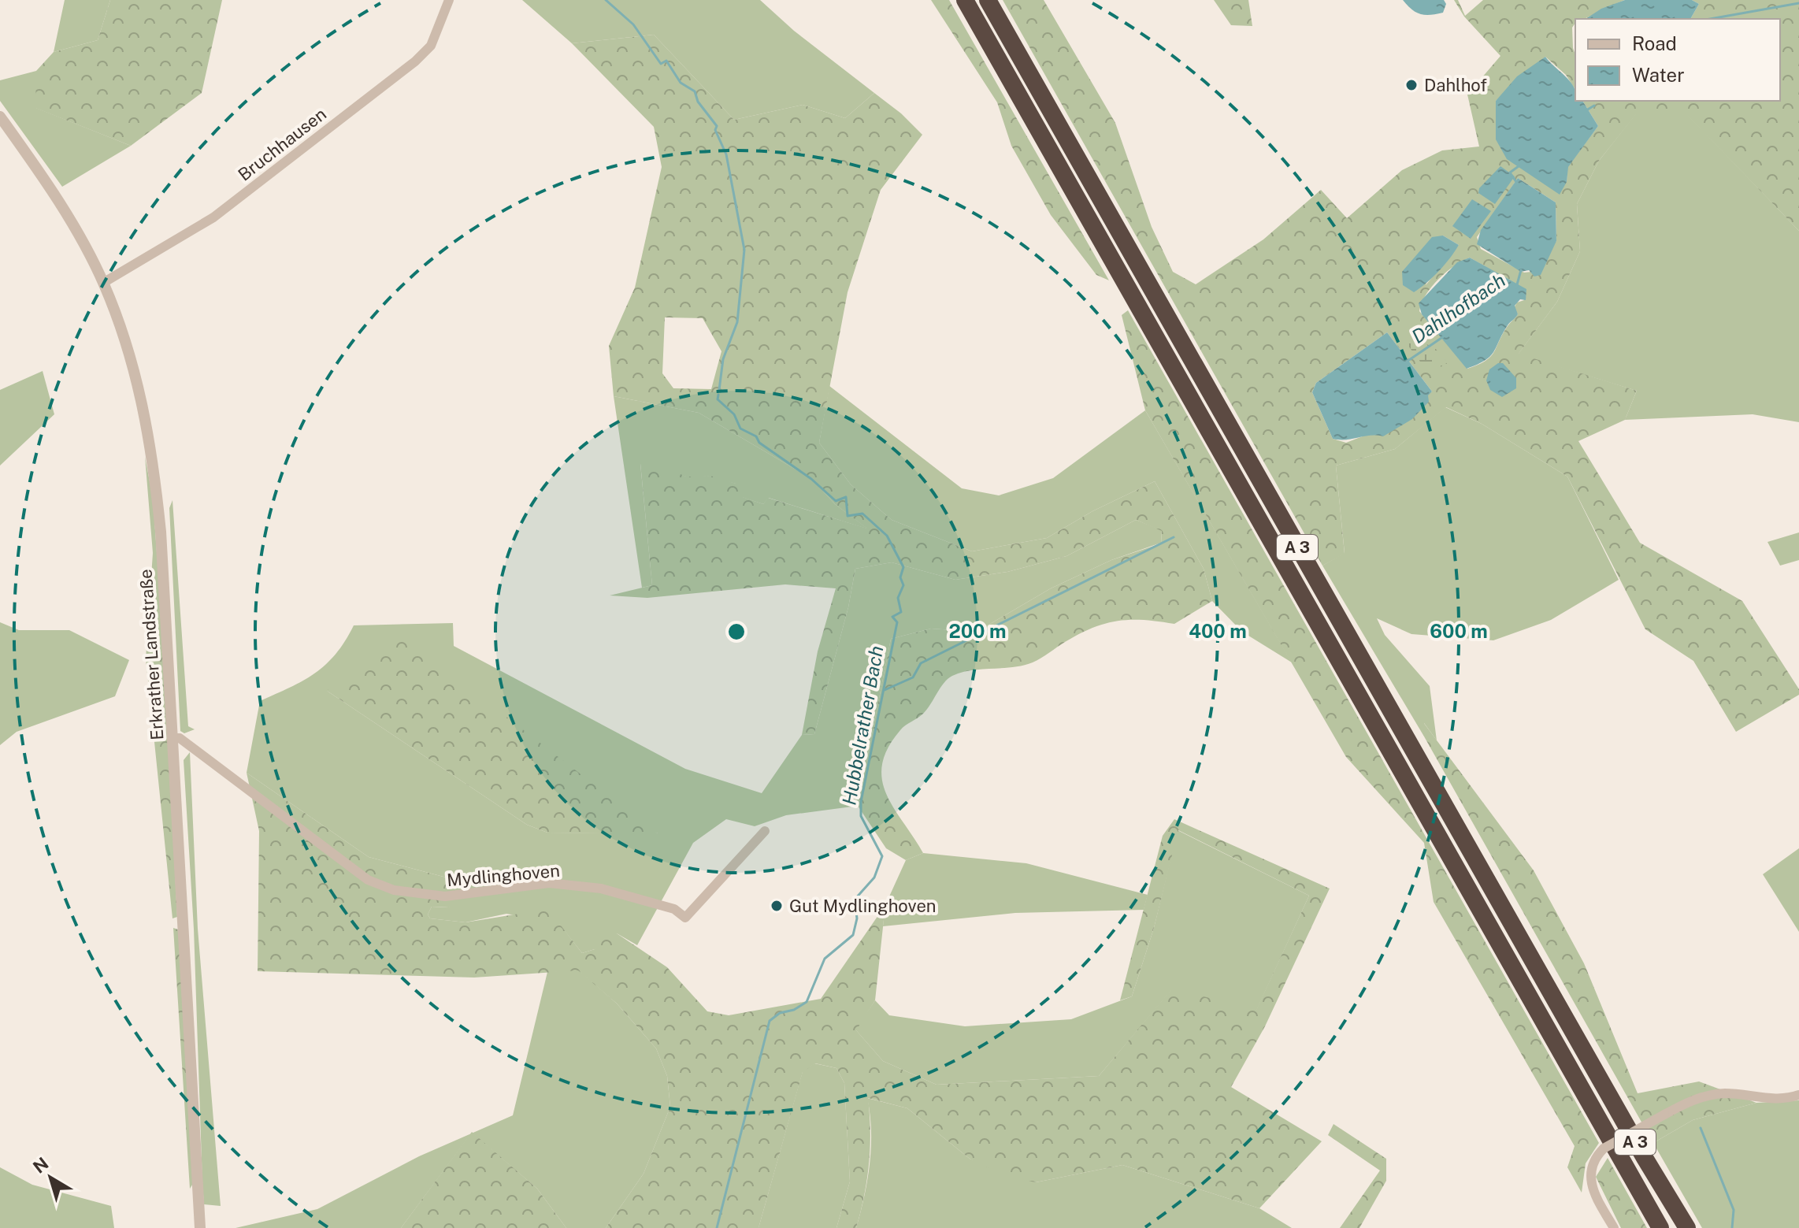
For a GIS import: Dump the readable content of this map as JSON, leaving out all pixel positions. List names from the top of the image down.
{
  "streets": {
    "highway": ["A 3"],
    "street": ["Bruchhausen", "Erkrather Landstraße", "Mydlinghoven"]
  },
  "crossings": [
    ["Bruchhausen", "Erkrather Landstraße"],
    ["Erkrather Landstraße", "Mydlinghoven"]
  ],
  "water": ["Dahlhofbach", "Hubbelrather Bach"],
  "places": ["Dahlhof", "Gut Mydlinghoven"],
  "legend": ["Road", "Water"],
  "north": "top left",
  "rings": ["200 m", "400 m", "600 m"]
}
